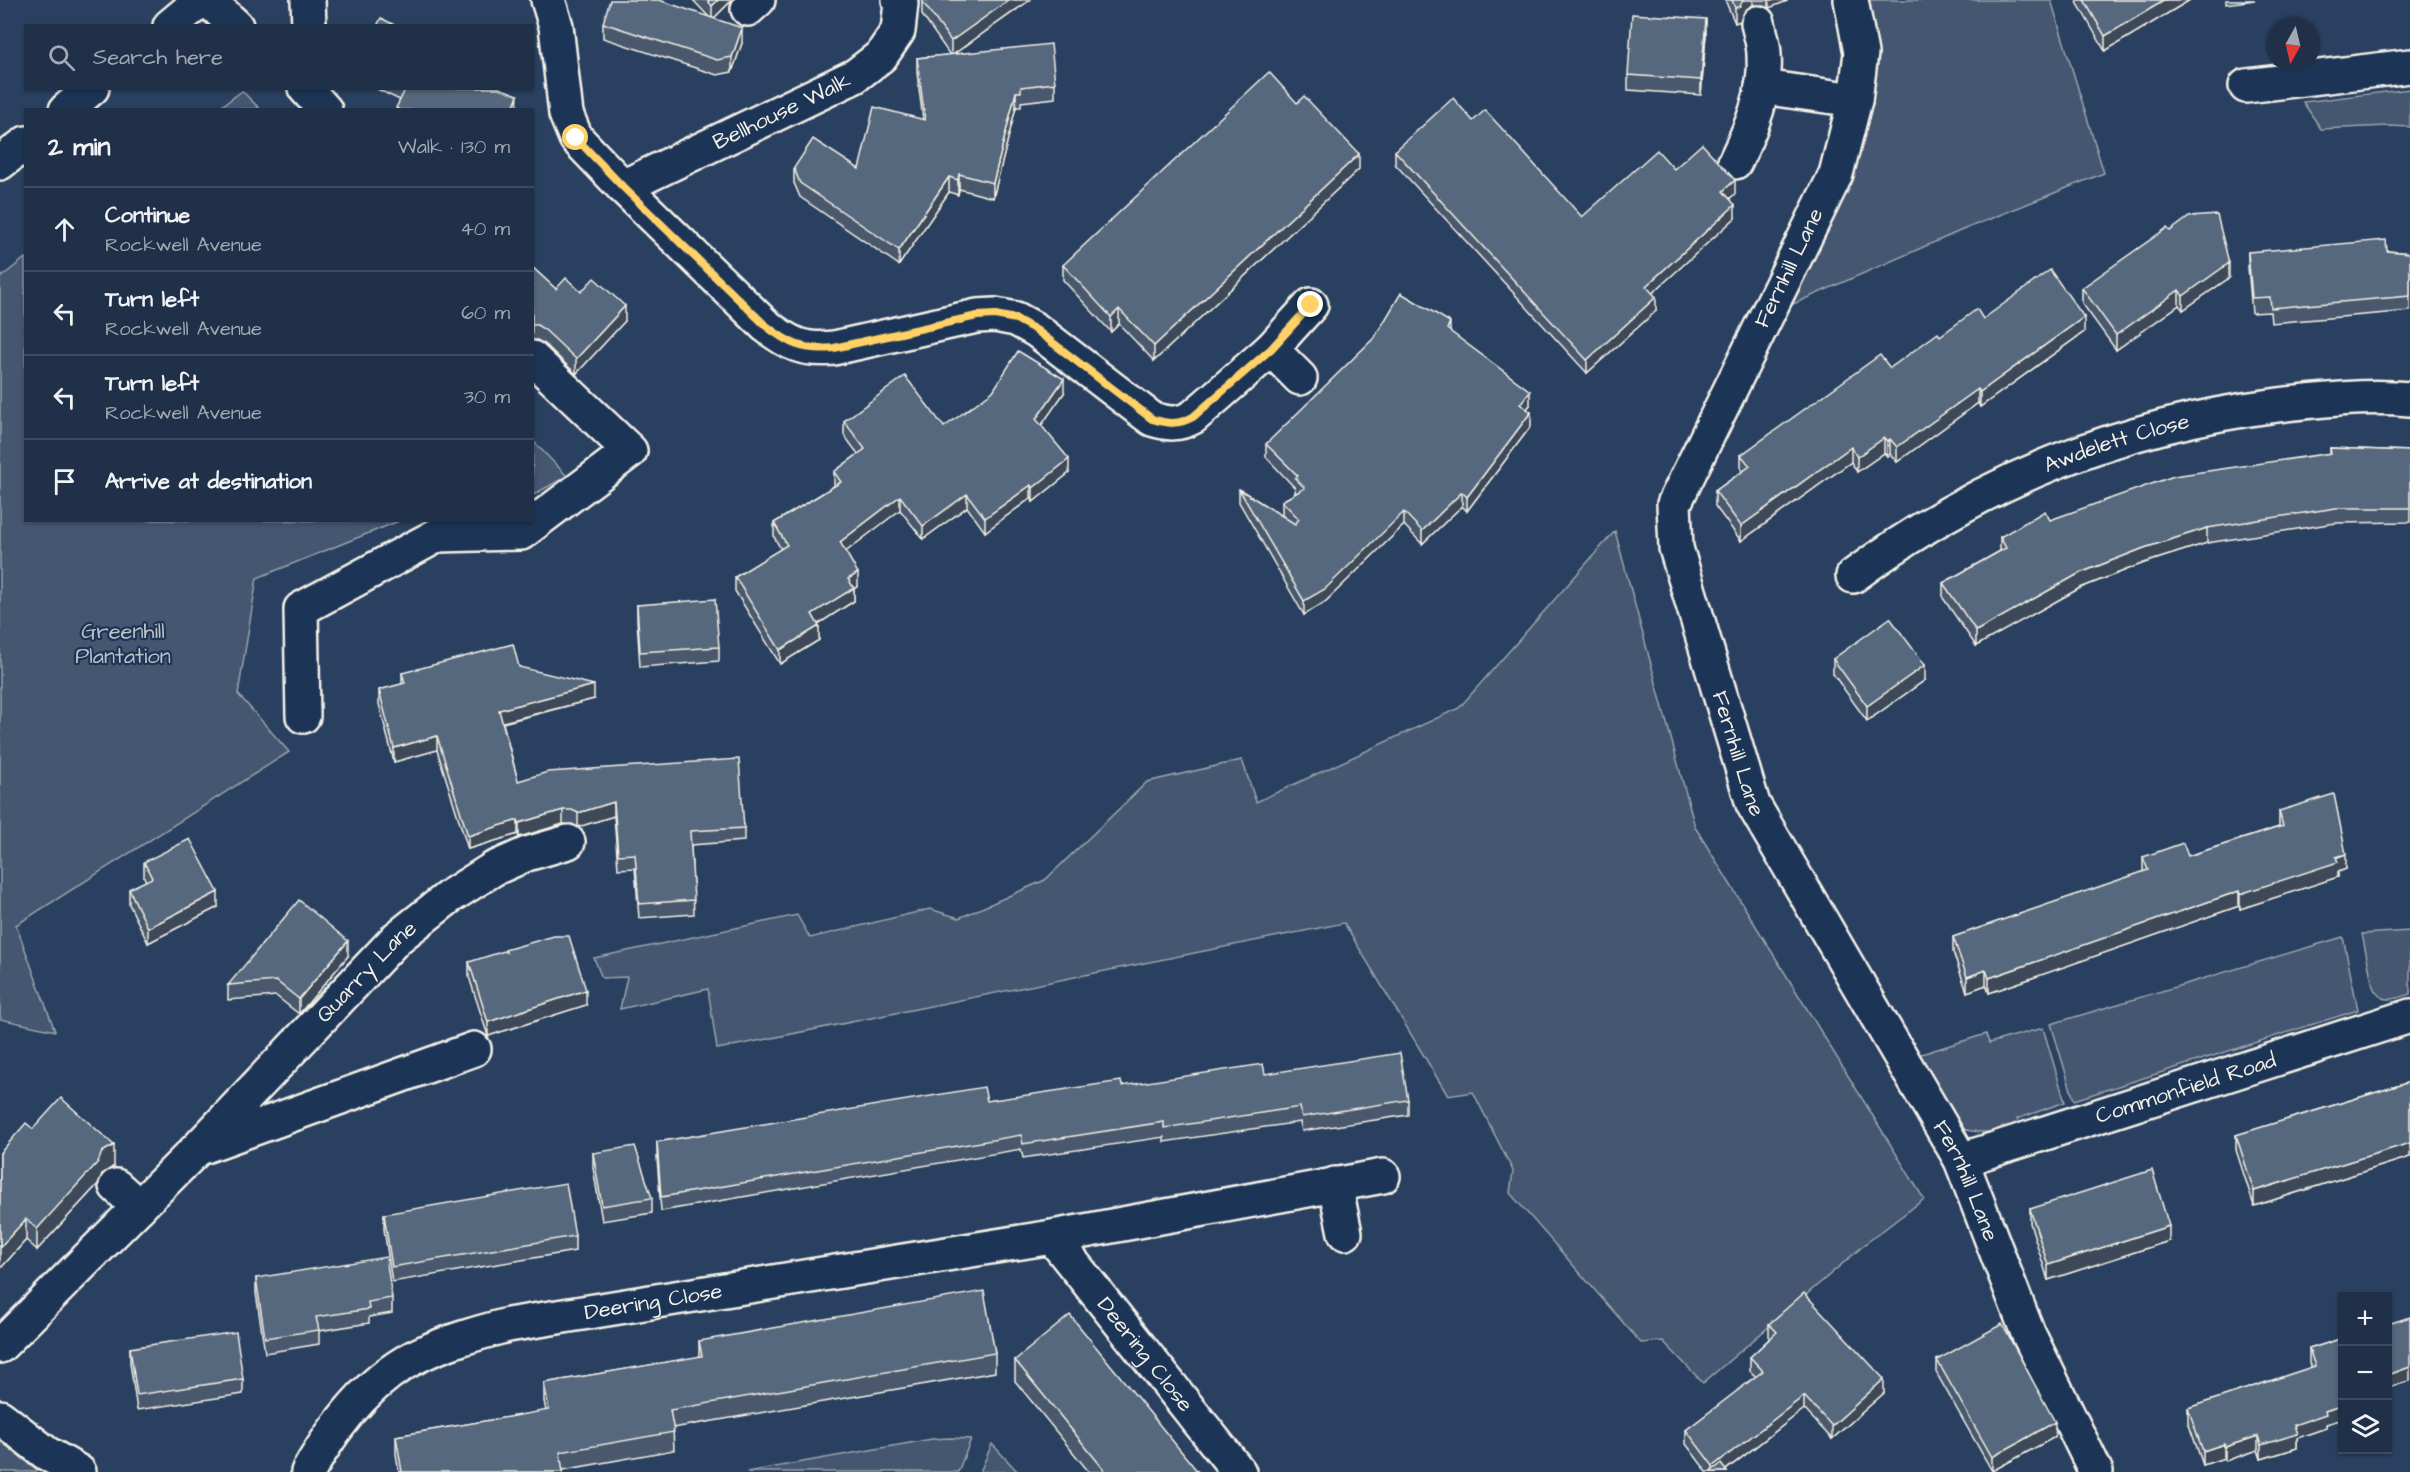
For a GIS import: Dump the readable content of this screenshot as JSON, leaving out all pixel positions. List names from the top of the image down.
{
  "streets": {
    "street": [
      "Bellhouse Walk",
      "Fernhill Lane",
      "Awdelett Close",
      "Quarry Lane",
      "Commonfield Road",
      "Deering Close"
    ]
  },
  "crossings": [
    ["Fernhill Lane", "Commonfield Road"]
  ],
  "parks": ["Greenhill Plantation"],
  "north": "bottom",
  "page": {
    "search": "Search here",
    "heading": ["2 min", "Walk · 130 m"],
    "list": [
      ["Continue", "Rockwell Avenue", "40 m"],
      ["Turn left", "Rockwell Avenue", "60 m"],
      ["Turn left", "Rockwell Avenue", "30 m"],
      "Arrive at destination"
    ],
    "map_buttons": ["+", "−"]
  }
}
